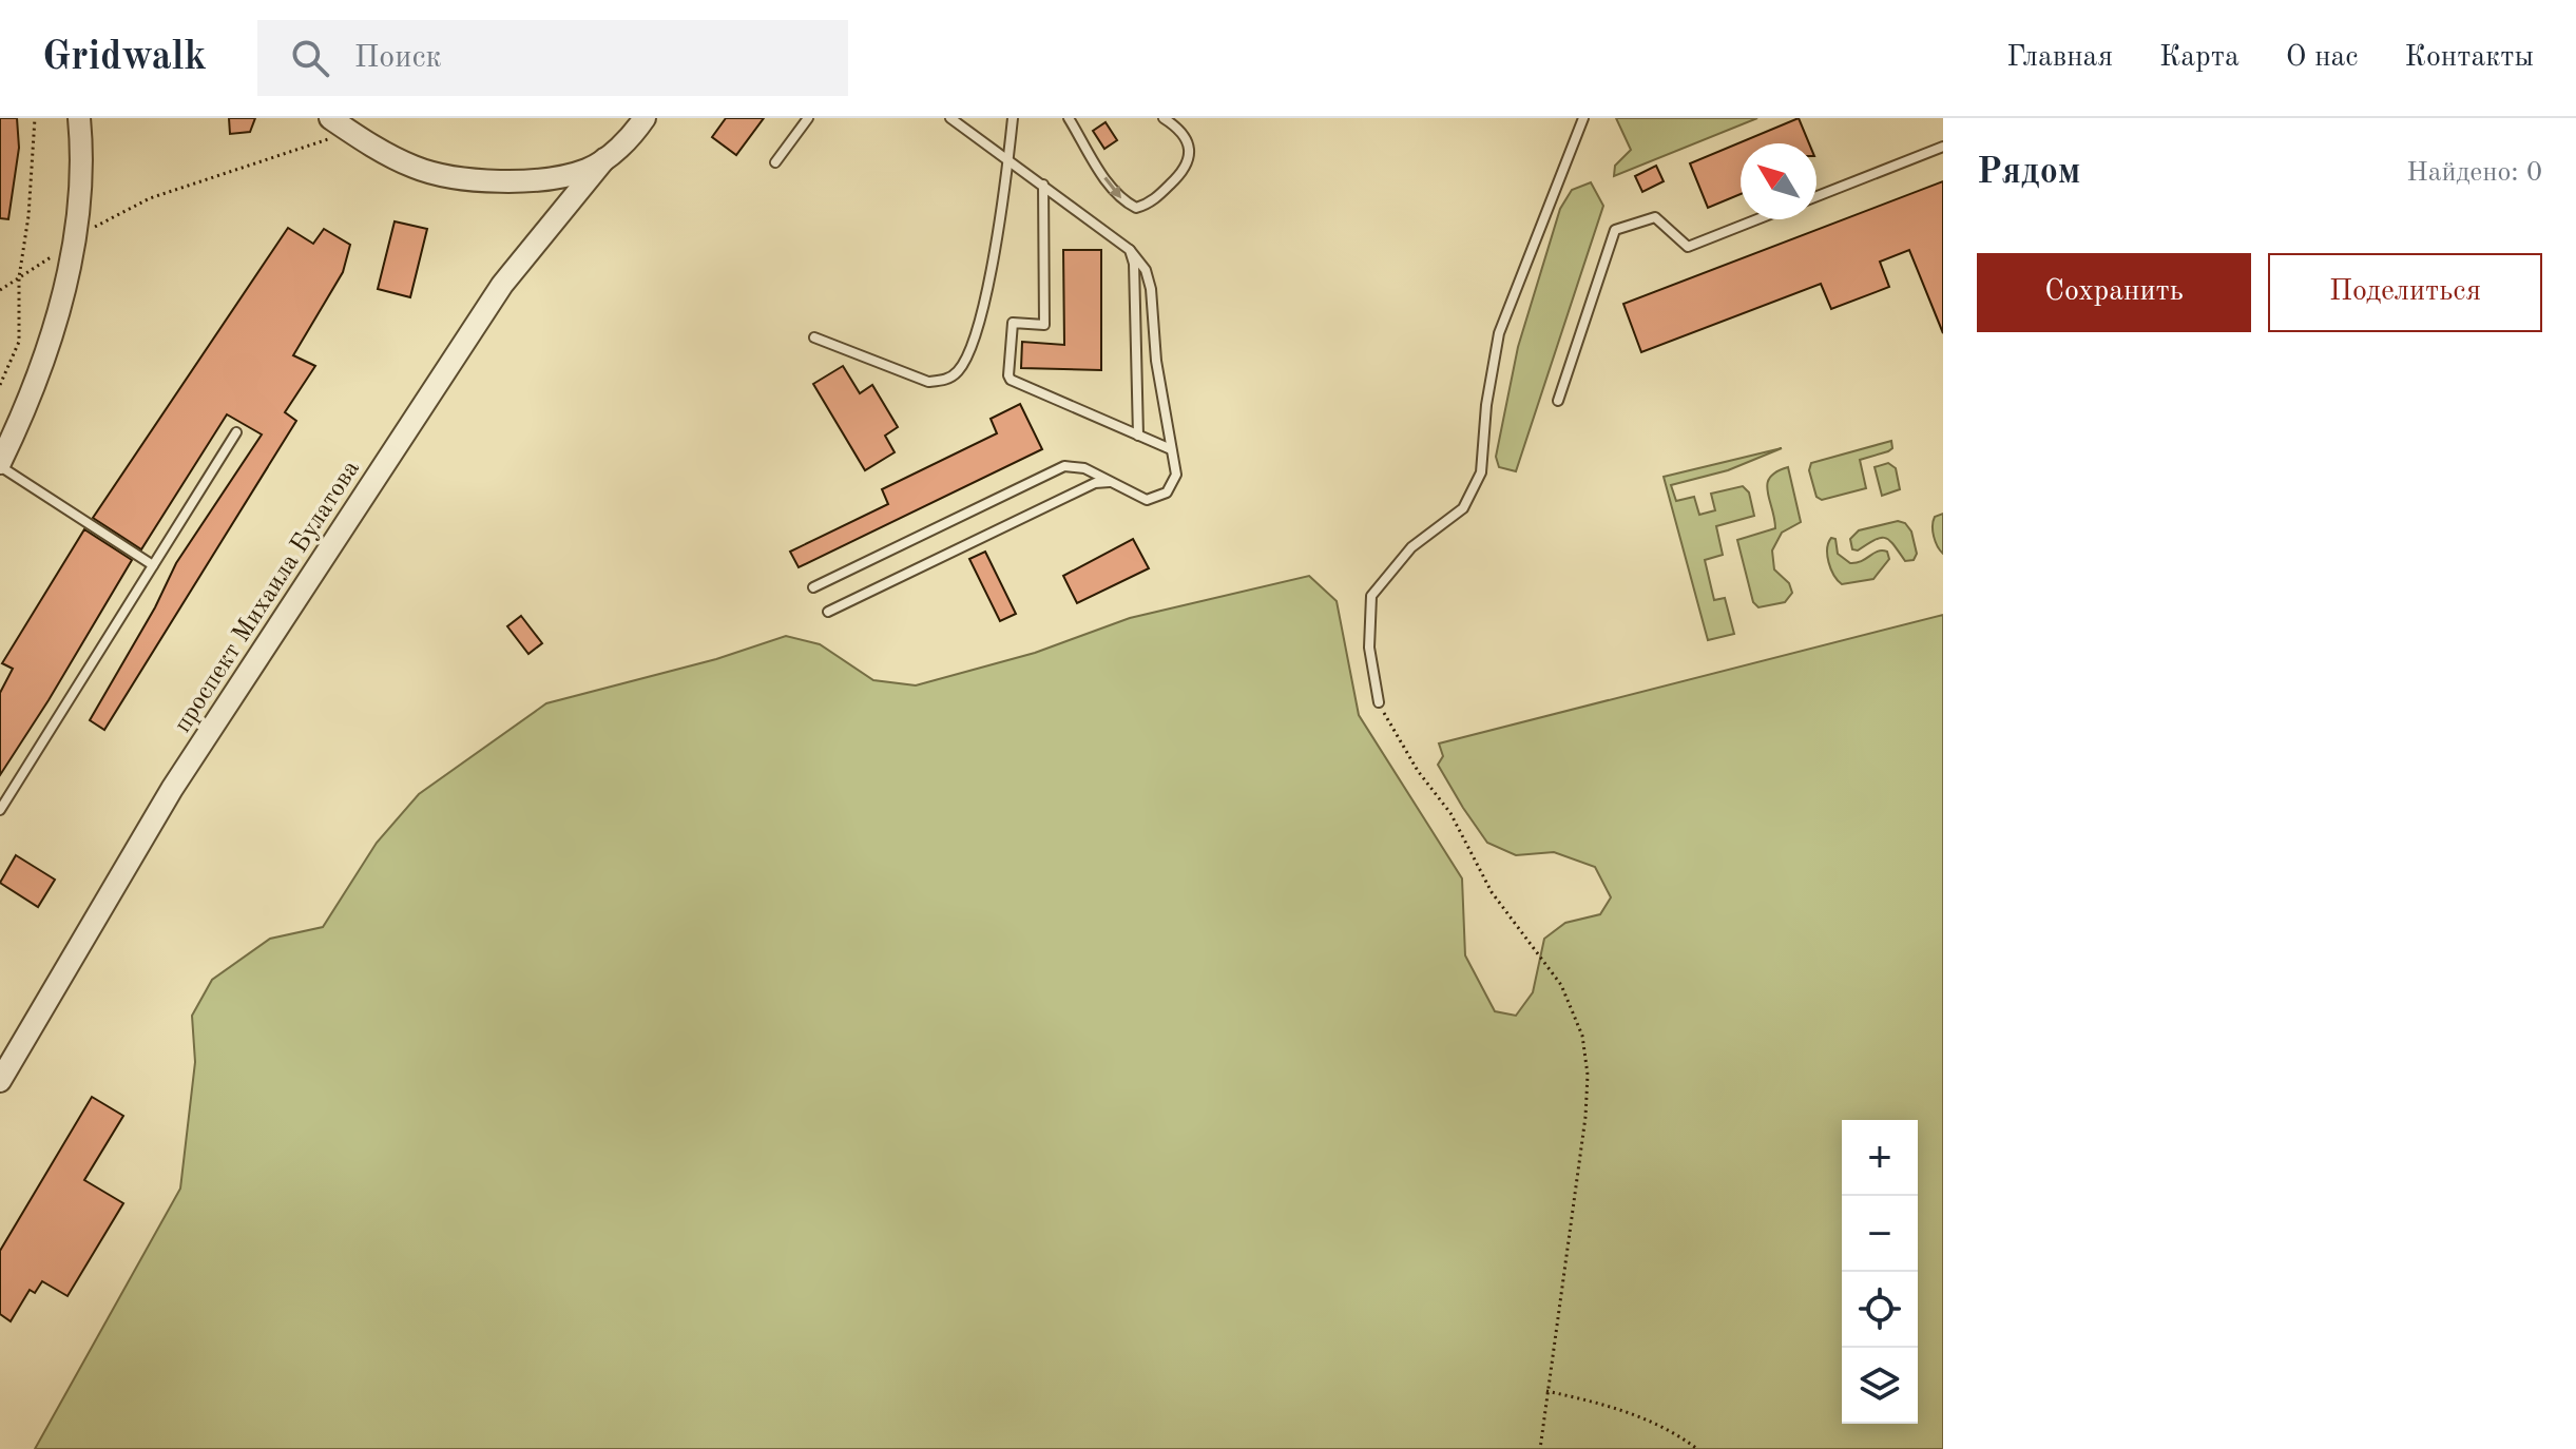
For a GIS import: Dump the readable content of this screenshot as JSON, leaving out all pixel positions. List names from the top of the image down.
{
  "streets": {
    "street": ["проспект Михаила Булатова"]
  },
  "north": "top left",
  "page": {
    "header": "Gridwalk",
    "search": "Поиск",
    "nav": [
      "Главная",
      "Карта",
      "О нас",
      "Контакты"
    ],
    "heading": ["Рядом", "Найдено: 0"],
    "buttons": ["Сохранить", "Поделиться"],
    "map_buttons": ["+", "−"]
  }
}
